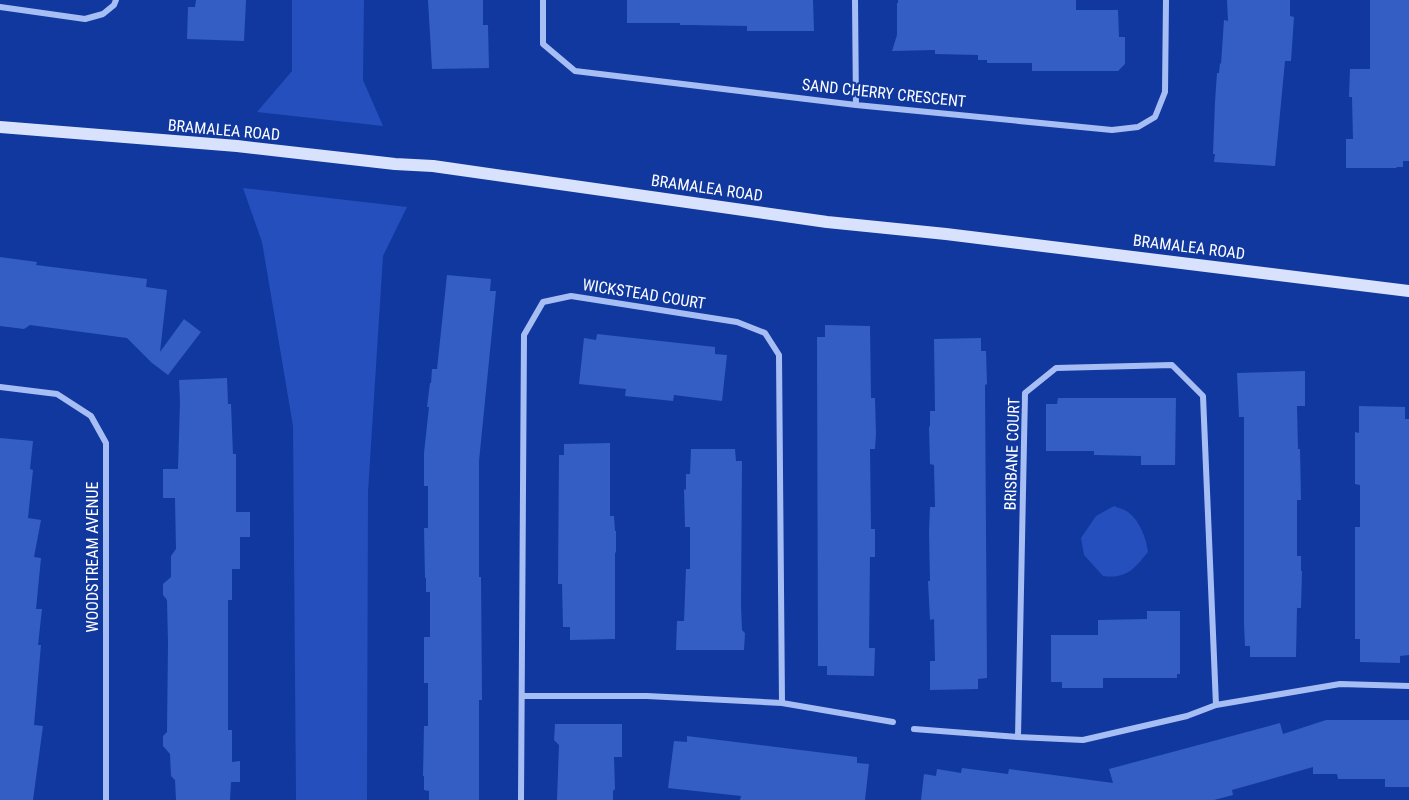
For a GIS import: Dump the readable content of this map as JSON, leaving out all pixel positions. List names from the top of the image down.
{
  "streets": {
    "main road": ["BRAMALEA ROAD"],
    "street": [
      "SAND CHERRY CRESCENT",
      "WICKSTEAD COURT",
      "BRISBANE COURT",
      "WOODSTREAM AVENUE"
    ]
  }
}
